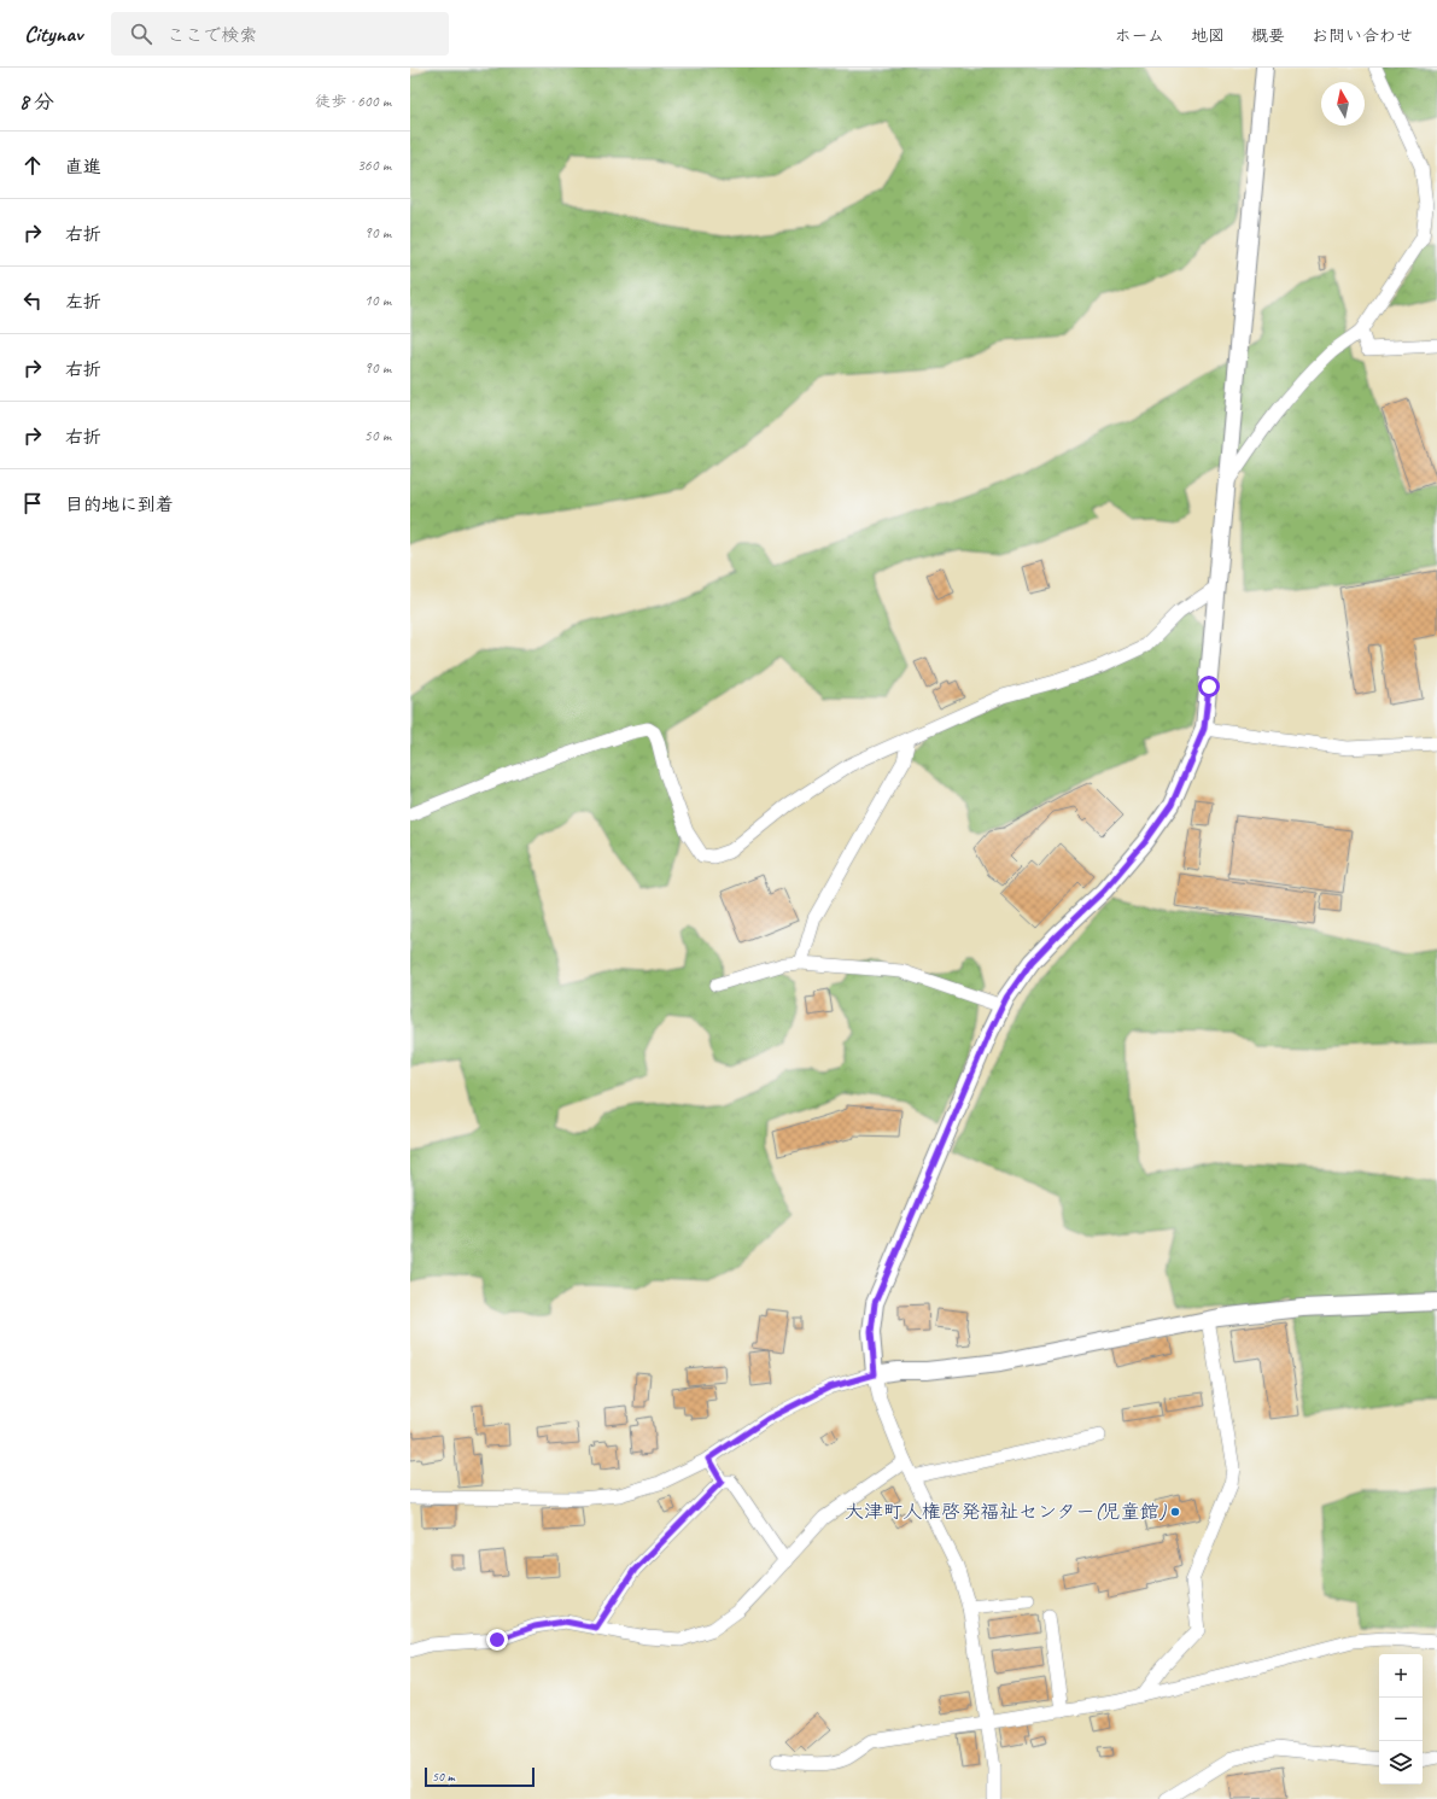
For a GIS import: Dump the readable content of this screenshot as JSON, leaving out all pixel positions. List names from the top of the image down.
{
  "places": ["大津町人権啓発福祉センター(児童館)"],
  "scale_bar": "50 m",
  "north": "top",
  "page": {
    "header": "Citynav",
    "search": "ここで検索",
    "nav": [
      "ホーム",
      "地図",
      "概要",
      "お問い合わせ"
    ],
    "heading": ["8 分", "徒歩 · 600 m"],
    "list": [
      ["直進", "360 m"],
      ["右折", "90 m"],
      ["左折", "10 m"],
      ["右折", "90 m"],
      ["右折", "50 m"],
      "目的地に到着"
    ],
    "map_buttons": ["+", "−"],
    "scale": "50 m"
  }
}
